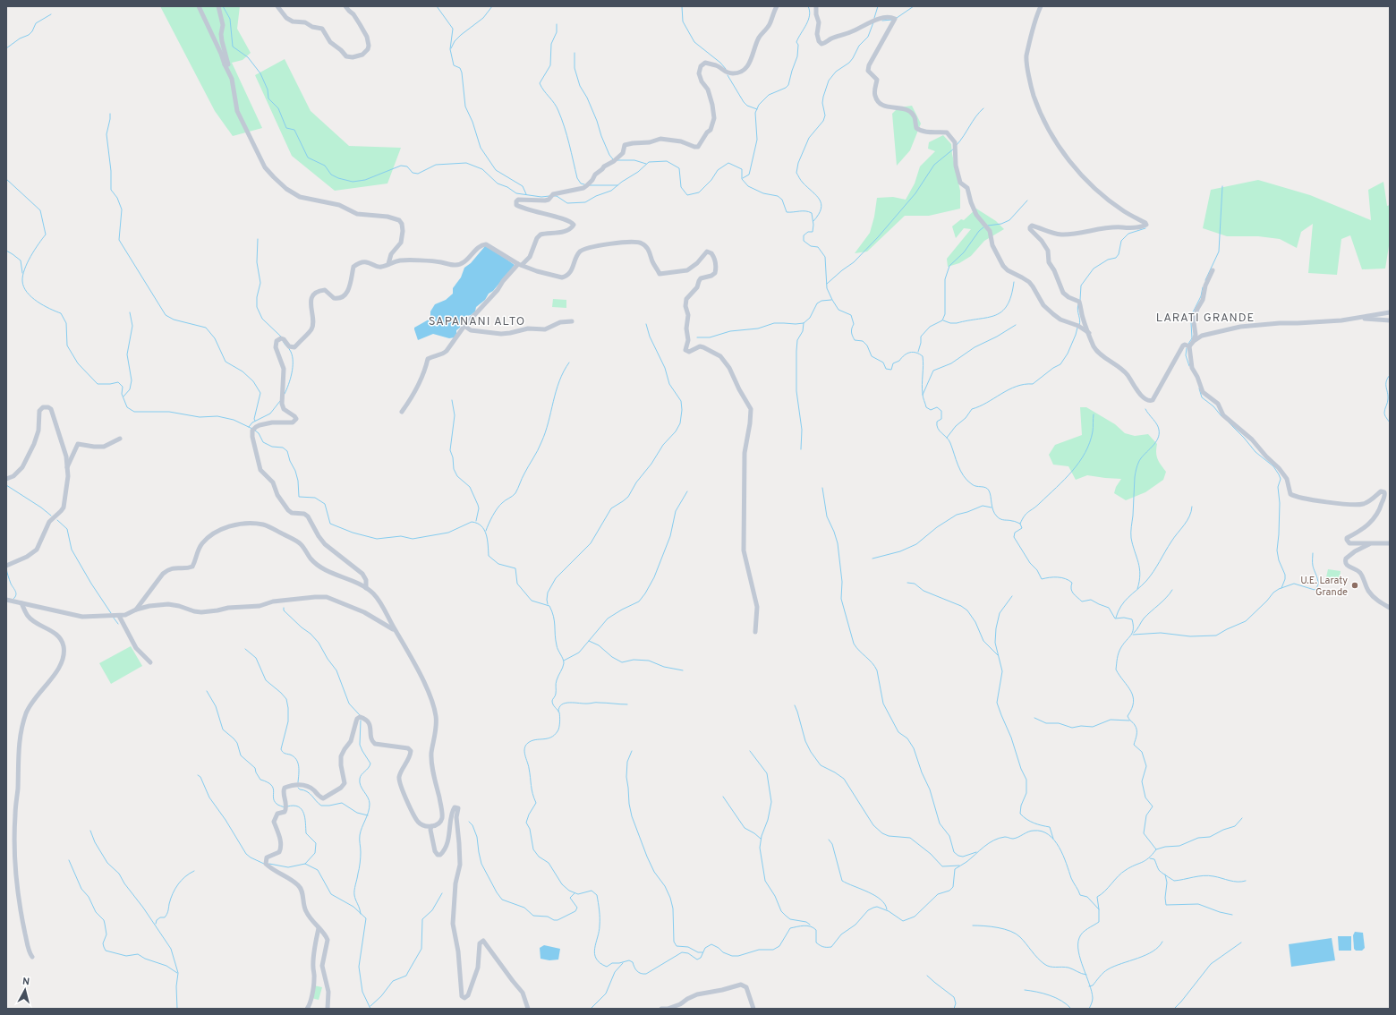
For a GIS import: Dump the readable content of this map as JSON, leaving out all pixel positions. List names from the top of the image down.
{
  "districts": ["LARATI GRANDE", "SAPANANI ALTO"],
  "places": ["U.E. Laraty Grande"],
  "north": "top"
}
